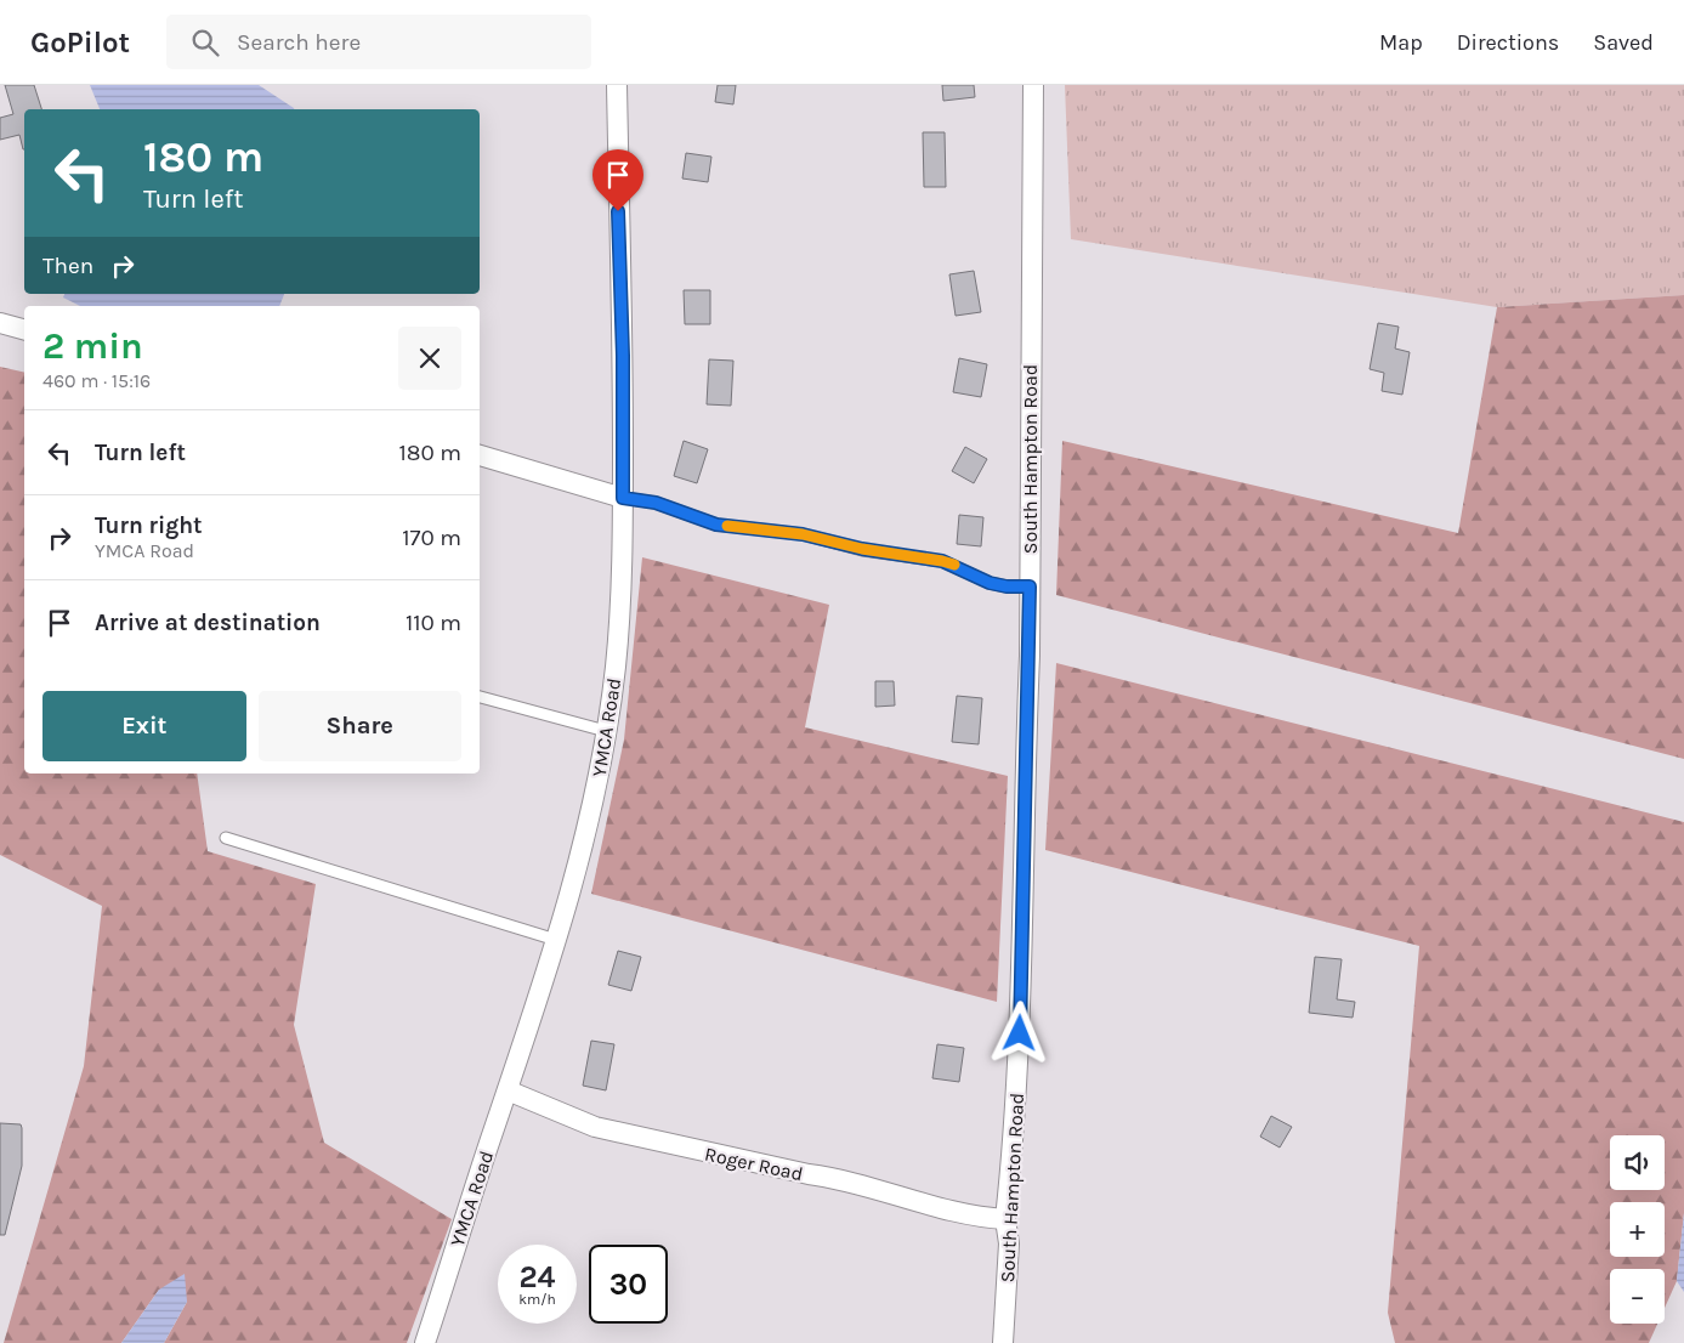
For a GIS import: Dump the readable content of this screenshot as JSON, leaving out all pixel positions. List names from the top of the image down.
{
  "streets": {
    "street": ["South Hampton Road", "YMCA Road", "Roger Road"]
  },
  "crossings": [
    ["South Hampton Road", "Roger Road"],
    ["YMCA Road", "Roger Road"]
  ],
  "page": {
    "header": "GoPilot",
    "search": "Search here",
    "nav": ["Map", "Directions", "Saved"],
    "turn": ["180 m", "Turn left"],
    "then": "Then",
    "heading": ["2 min", "460 m · 15:16"],
    "list": [
      {
        "name": "Turn left",
        "value": "180 m"
      },
      {
        "name": "Turn right",
        "note": "YMCA Road",
        "value": "170 m"
      },
      {
        "name": "Arrive at destination",
        "value": "110 m"
      }
    ],
    "buttons": ["Exit", "Share"],
    "map_buttons": ["+", "−"],
    "speed": "24 km/h",
    "limit": "30"
  }
}
